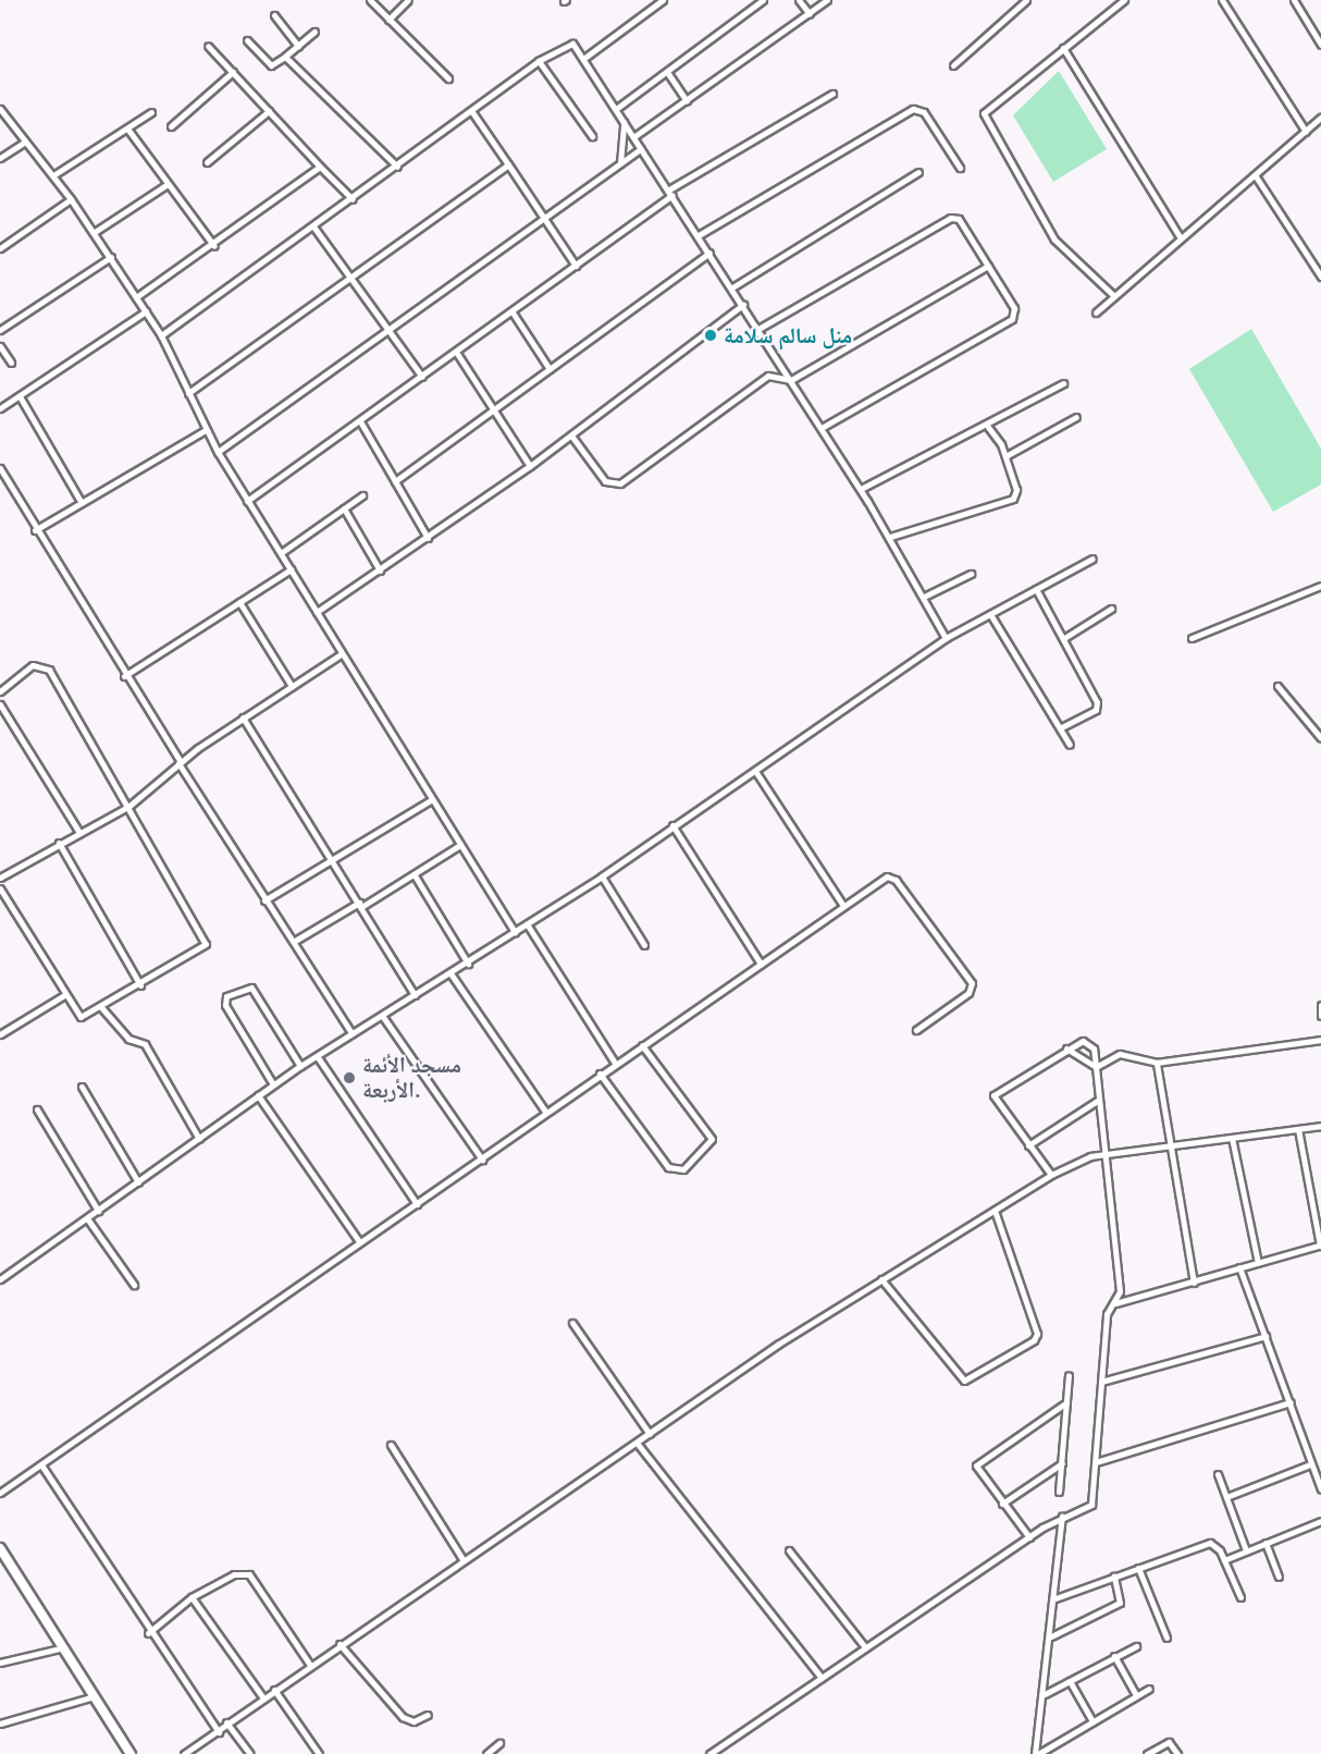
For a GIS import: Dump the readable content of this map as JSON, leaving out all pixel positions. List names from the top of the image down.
{
  "places": ["منل سالم سلامة", "مسجد الأئمة الأربعة."]
}
